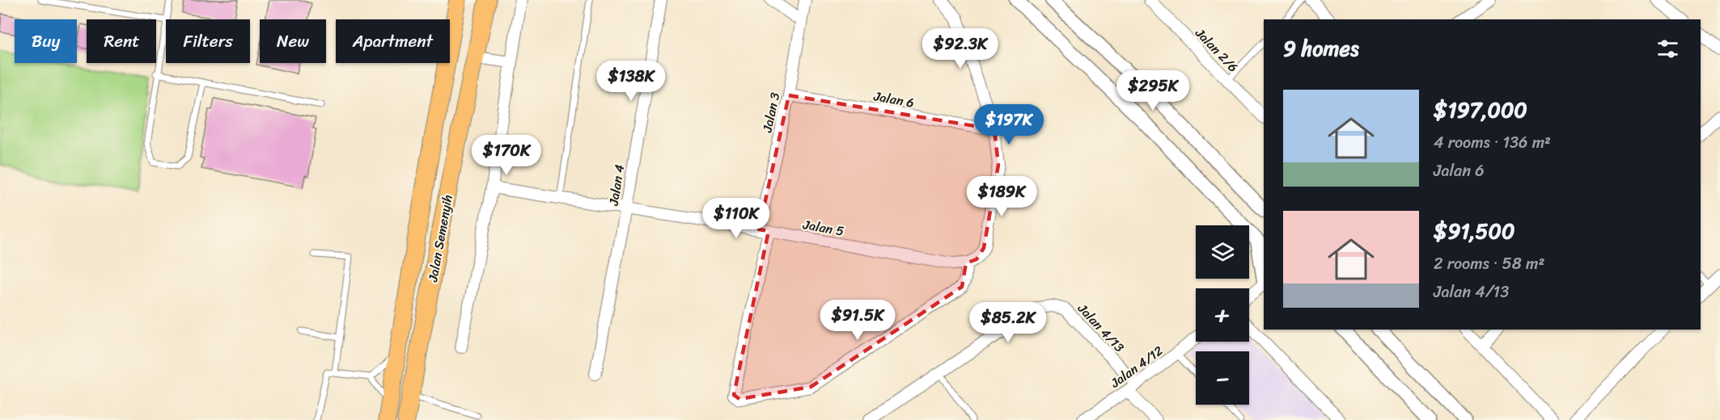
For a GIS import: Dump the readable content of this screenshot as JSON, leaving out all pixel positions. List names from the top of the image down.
{
  "streets": {
    "main road": ["Jalan Semenyih"],
    "street": [
      "Jalan 2/6",
      "Jalan 6",
      "Jalan 3",
      "Jalan 4",
      "Jalan 5",
      "Jalan 4/13",
      "Jalan 4/12"
    ]
  },
  "crossings": [
    ["Jalan 6", "Jalan 3"],
    ["Jalan 3", "Jalan 5"],
    ["Jalan 4", "Jalan 5"],
    ["Jalan 4/13", "Jalan 4/12"]
  ],
  "page": {
    "chip": [
      "Buy",
      "Rent",
      "Filters",
      "New",
      "Apartment"
    ],
    "heading": "9 homes",
    "price": [
      "$92.3K",
      "$138K",
      "$295K",
      "$197K",
      "$170K",
      "$189K",
      "$110K",
      "$91.5K",
      "$85.2K"
    ],
    "list": [
      {
        "name": "$197,000",
        "note": "4 rooms · 136 m² · Jalan 6"
      },
      {
        "name": "$91,500",
        "note": "2 rooms · 58 m² · Jalan 4/13"
      }
    ],
    "map_buttons": ["+", "−"]
  }
}
